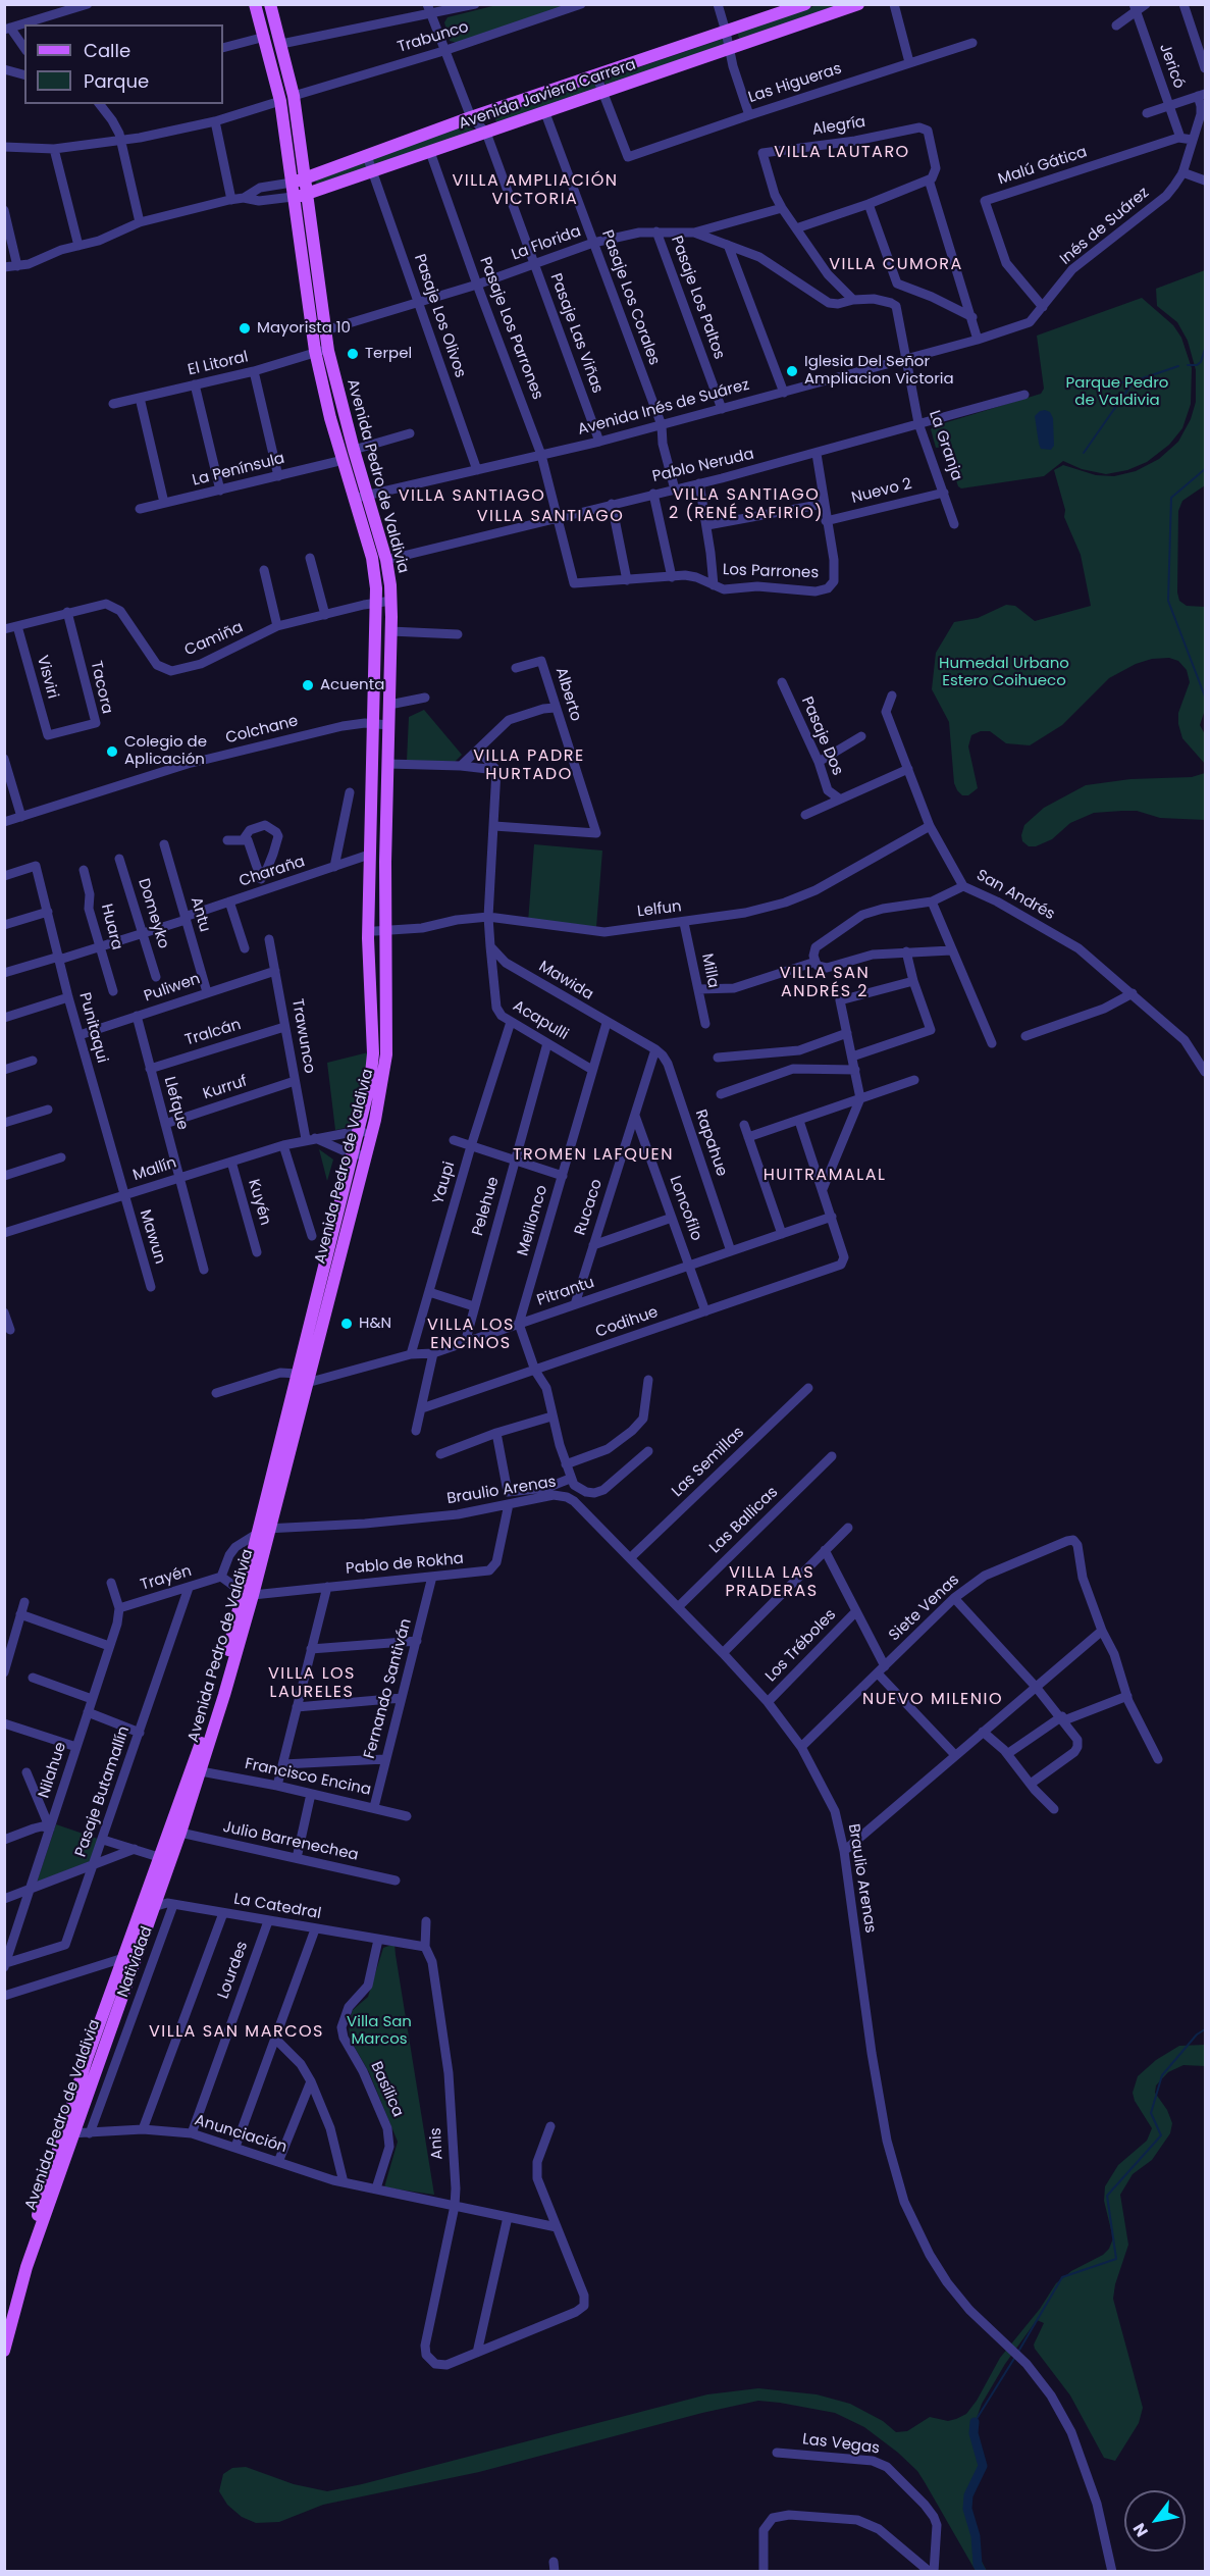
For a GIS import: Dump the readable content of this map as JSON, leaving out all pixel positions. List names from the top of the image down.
{
  "streets": {
    "main road": ["Avenida Javiera Carrera", "Avenida Pedro de Valdivia"],
    "street": [
      "Trabunco",
      "Jericó",
      "Las Higueras",
      "Alegría",
      "Malú Gática",
      "Inés de Suárez",
      "La Florida",
      "Pasaje Los Corales",
      "Pasaje Los Paltos",
      "Pasaje Los Olivos",
      "Pasaje Los Parrones",
      "Pasaje Las Viñas",
      "El Litoral",
      "Avenida Inés de Suárez",
      "La Granja",
      "Pablo Neruda",
      "La Península",
      "Nuevo 2",
      "Los Parrones",
      "Camiña",
      "Visviri",
      "Tacora",
      "Alberto",
      "Colchane",
      "Pasaje Dos",
      "Charaña",
      "San Andrés",
      "Lelfun",
      "Domeyko",
      "Antu",
      "Huara",
      "Milla",
      "Mawida",
      "Puliwen",
      "Acapulli",
      "Punitaqui",
      "Tralcán",
      "Trawunco",
      "Kurruf",
      "Llefque",
      "Rapahue",
      "Mallín",
      "Yaupi",
      "Kuyén",
      "Pelehue",
      "Rucaco",
      "Loncofilo",
      "Melilonco",
      "Mawun",
      "Pitrantu",
      "Codihue",
      "Las Semillas",
      "Braulio Arenas",
      "Las Ballicas",
      "Pablo de Rokha",
      "Trayén",
      "Siete Venas",
      "Los Tréboles",
      "Fernando Santiván",
      "Nilahue",
      "Francisco Encina",
      "Pasaje Butamallín",
      "Julio Barrenechea",
      "La Catedral",
      "Natividad",
      "Lourdes",
      "Basílica",
      "Anunciación",
      "Anis",
      "Las Vegas"
    ]
  },
  "crossings": [
    ["Trabunco", "Avenida Pedro de Valdivia"],
    ["Jericó", "Malú Gática"],
    ["Las Higueras", "Avenida Javiera Carrera"],
    ["Avenida Javiera Carrera", "Pasaje Los Corales"],
    ["Avenida Javiera Carrera", "Pasaje Los Olivos"],
    ["Avenida Javiera Carrera", "Pasaje Los Parrones"],
    ["Avenida Javiera Carrera", "Pasaje Las Viñas"],
    ["Avenida Javiera Carrera", "Avenida Pedro de Valdivia"],
    ["Alegría", "La Florida"],
    ["Malú Gática", "Inés de Suárez"],
    ["Inés de Suárez", "Avenida Inés de Suárez"],
    ["La Florida", "Pasaje Los Corales"],
    ["La Florida", "Pasaje Los Paltos"],
    ["La Florida", "Pasaje Los Olivos"],
    ["La Florida", "Pasaje Los Parrones"],
    ["La Florida", "Pasaje Las Viñas"],
    ["La Florida", "La Granja"],
    ["La Florida", "Avenida Pedro de Valdivia"],
    ["Pasaje Los Corales", "Avenida Inés de Suárez"],
    ["Pasaje Los Corales", "Pablo Neruda"],
    ["Pasaje Los Paltos", "Avenida Inés de Suárez"],
    ["Pasaje Los Olivos", "Avenida Inés de Suárez"],
    ["Pasaje Los Parrones", "Avenida Inés de Suárez"],
    ["Pasaje Los Parrones", "Pablo Neruda"],
    ["Pasaje Los Parrones", "Los Parrones"],
    ["Pasaje Las Viñas", "Avenida Inés de Suárez"],
    ["El Litoral", "Avenida Pedro de Valdivia"],
    ["Avenida Inés de Suárez", "La Granja"],
    ["Avenida Inés de Suárez", "Avenida Pedro de Valdivia"],
    ["La Granja", "Pablo Neruda"],
    ["La Granja", "Nuevo 2"],
    ["Pablo Neruda", "Avenida Pedro de Valdivia"],
    ["La Península", "Avenida Pedro de Valdivia"],
    ["Avenida Pedro de Valdivia", "Camiña"],
    ["Avenida Pedro de Valdivia", "Colchane"],
    ["Avenida Pedro de Valdivia", "Charaña"],
    ["Avenida Pedro de Valdivia", "Lelfun"],
    ["Avenida Pedro de Valdivia", "Mallín"],
    ["Avenida Pedro de Valdivia", "Pitrantu"],
    ["Avenida Pedro de Valdivia", "Braulio Arenas"],
    ["Avenida Pedro de Valdivia", "Pablo de Rokha"],
    ["Avenida Pedro de Valdivia", "Francisco Encina"],
    ["Avenida Pedro de Valdivia", "Julio Barrenechea"],
    ["Avenida Pedro de Valdivia", "La Catedral"],
    ["Avenida Pedro de Valdivia", "Anunciación"],
    ["Nuevo 2", "Los Parrones"],
    ["Camiña", "Visviri"],
    ["Camiña", "Tacora"],
    ["Visviri", "Tacora"],
    ["Charaña", "Domeyko"],
    ["Charaña", "Antu"],
    ["Charaña", "Huara"],
    ["Charaña", "Punitaqui"],
    ["San Andrés", "Lelfun"],
    ["Lelfun", "Milla"],
    ["Antu", "Puliwen"],
    ["Mawida", "Acapulli"],
    ["Mawida", "Rapahue"],
    ["Mawida", "Rucaco"],
    ["Mawida", "Melilonco"],
    ["Puliwen", "Punitaqui"],
    ["Puliwen", "Trawunco"],
    ["Puliwen", "Llefque"],
    ["Acapulli", "Yaupi"],
    ["Acapulli", "Pelehue"],
    ["Acapulli", "Melilonco"],
    ["Punitaqui", "Mallín"],
    ["Punitaqui", "Mawun"],
    ["Tralcán", "Trawunco"],
    ["Tralcán", "Llefque"],
    ["Trawunco", "Kurruf"],
    ["Trawunco", "Mallín"],
    ["Kurruf", "Llefque"],
    ["Llefque", "Mallín"],
    ["Rapahue", "Rucaco"],
    ["Rapahue", "Pitrantu"],
    ["Mallín", "Kuyén"],
    ["Mallín", "Mawun"],
    ["Yaupi", "Pitrantu"],
    ["Pelehue", "Pitrantu"],
    ["Rucaco", "Loncofilo"],
    ["Rucaco", "Pitrantu"],
    ["Loncofilo", "Pitrantu"],
    ["Loncofilo", "Codihue"],
    ["Melilonco", "Pitrantu"],
    ["Pitrantu", "Codihue"],
    ["Las Semillas", "Braulio Arenas"],
    ["Braulio Arenas", "Las Ballicas"],
    ["Braulio Arenas", "Pablo de Rokha"],
    ["Braulio Arenas", "Siete Venas"],
    ["Braulio Arenas", "Los Tréboles"],
    ["Pablo de Rokha", "Fernando Santiván"],
    ["Trayén", "Nilahue"],
    ["Trayén", "Pasaje Butamallín"],
    ["Fernando Santiván", "Francisco Encina"],
    ["Nilahue", "Pasaje Butamallín"],
    ["La Catedral", "Natividad"],
    ["La Catedral", "Lourdes"],
    ["La Catedral", "Basílica"],
    ["La Catedral", "Anis"],
    ["Natividad", "Anunciación"],
    ["Lourdes", "Anunciación"],
    ["Basílica", "Anunciación"],
    ["Anunciación", "Anis"]
  ],
  "districts": [
    "VILLA LAUTARO",
    "VILLA AMPLIACIÓN VICTORIA",
    "VILLA CUMORA",
    "VILLA SANTIAGO 2 (RENÉ SAFIRIO)",
    "VILLA SANTIAGO",
    "VILLA SANTIAGO",
    "VILLA PADRE HURTADO",
    "VILLA SAN ANDRÉS 2",
    "TROMEN LAFQUEN",
    "HUITRAMALAL",
    "VILLA LOS ENCINOS",
    "VILLA LAS PRADERAS",
    "VILLA LOS LAURELES",
    "NUEVO MILENIO",
    "VILLA SAN MARCOS"
  ],
  "parks": ["Parque Pedro de Valdivia", "Humedal Urbano Estero Coihueco", "Villa San Marcos"],
  "places": [
    "Mayorista 10",
    "Terpel",
    "Iglesia Del Señor Ampliacion Victoria",
    "Acuenta",
    "Colegio de Aplicación",
    "H&N"
  ],
  "legend": ["Calle", "Parque"],
  "north": "bottom left"
}
